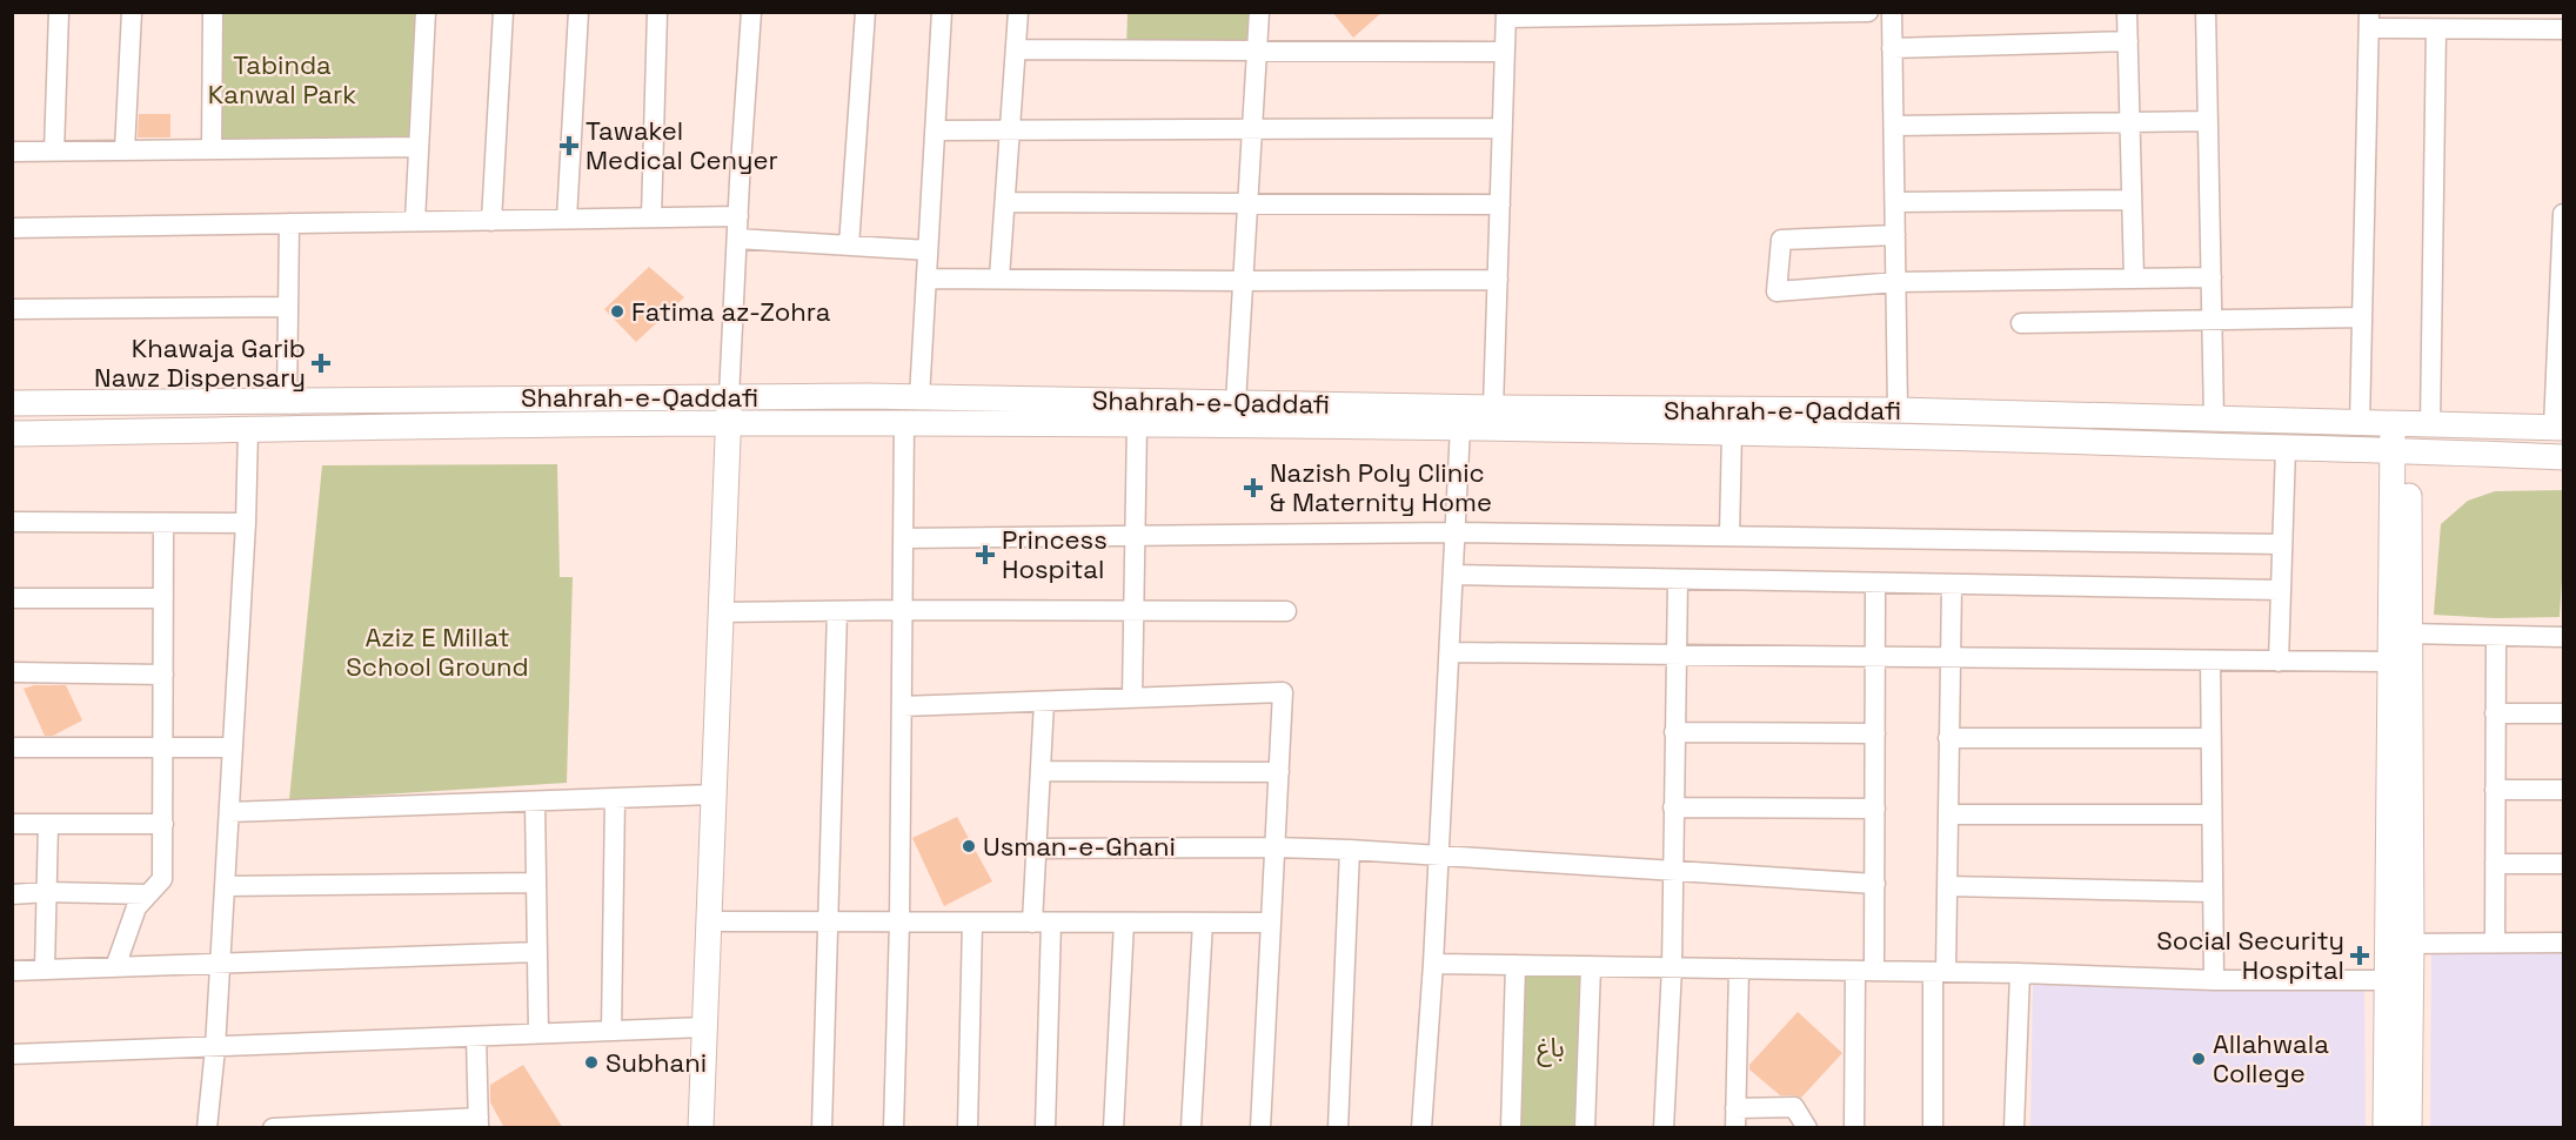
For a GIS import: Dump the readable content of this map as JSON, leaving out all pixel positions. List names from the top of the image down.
{
  "streets": {
    "main road": ["Shahrah-e-Qaddafi"]
  },
  "parks": ["Tabinda Kanwal Park", "Aziz E Millat School Ground", "باغ"],
  "places": {
    "health": [
      "Tawakel Medical Cenyer",
      "Khawaja Garib Nawz Dispensary",
      "Nazish Poly Clinic & Maternity Home",
      "Princess Hospital",
      "Social Security Hospital"
    ],
    "other": [
      "Fatima az-Zohra",
      "Usman-e-Ghani",
      "Allahwala College",
      "Subhani"
    ]
  }
}
